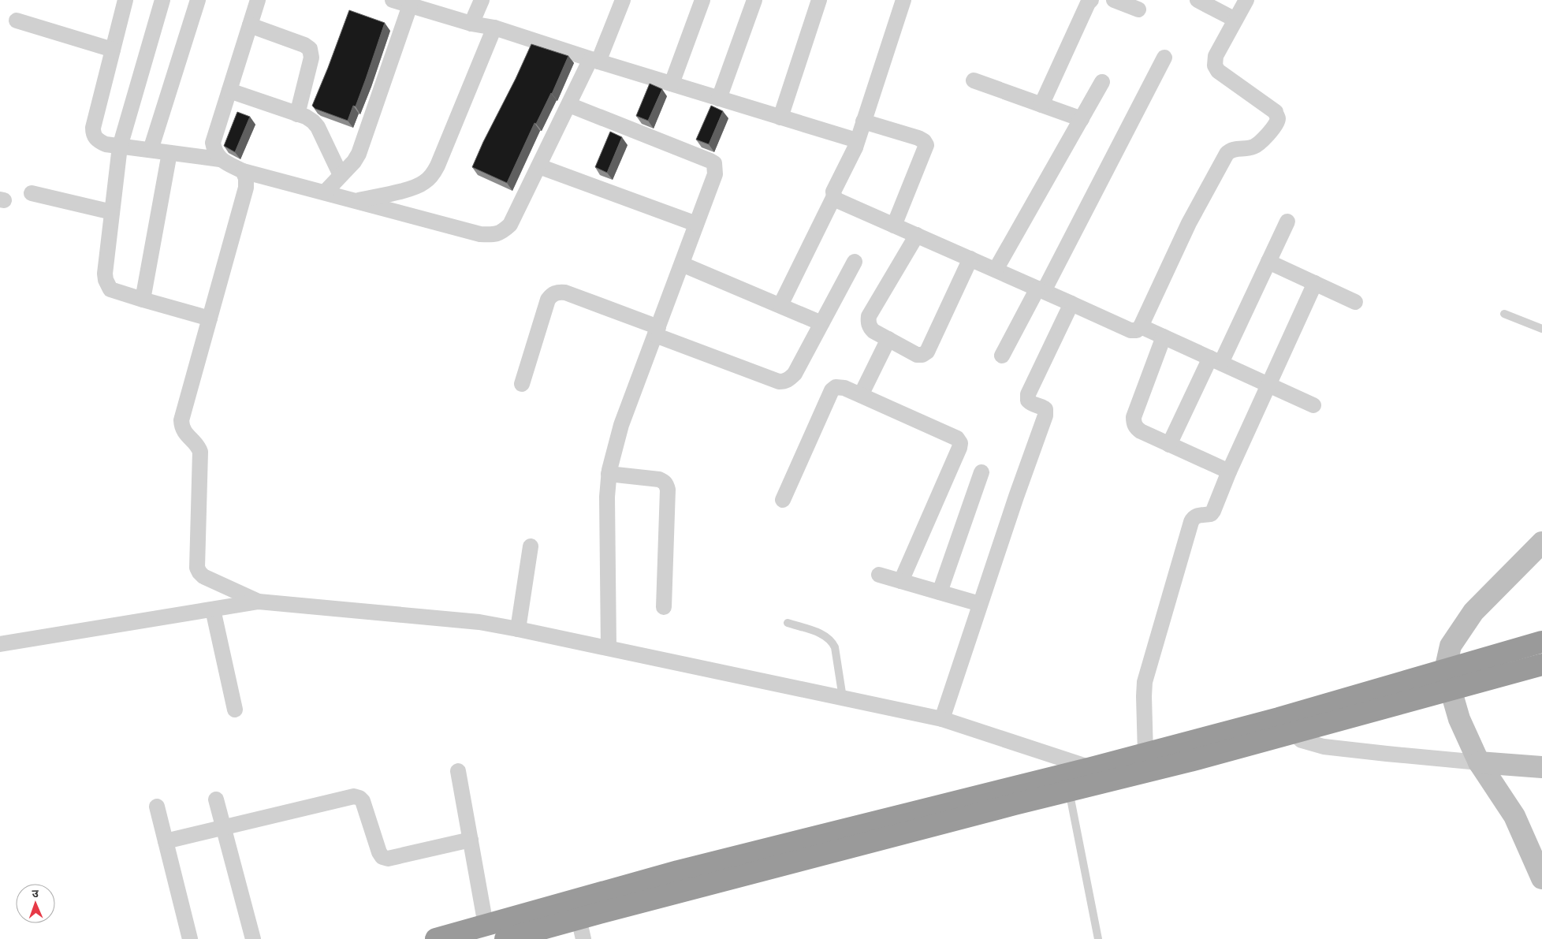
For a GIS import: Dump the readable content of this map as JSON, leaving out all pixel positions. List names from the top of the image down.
{
  "north": "top"
}
